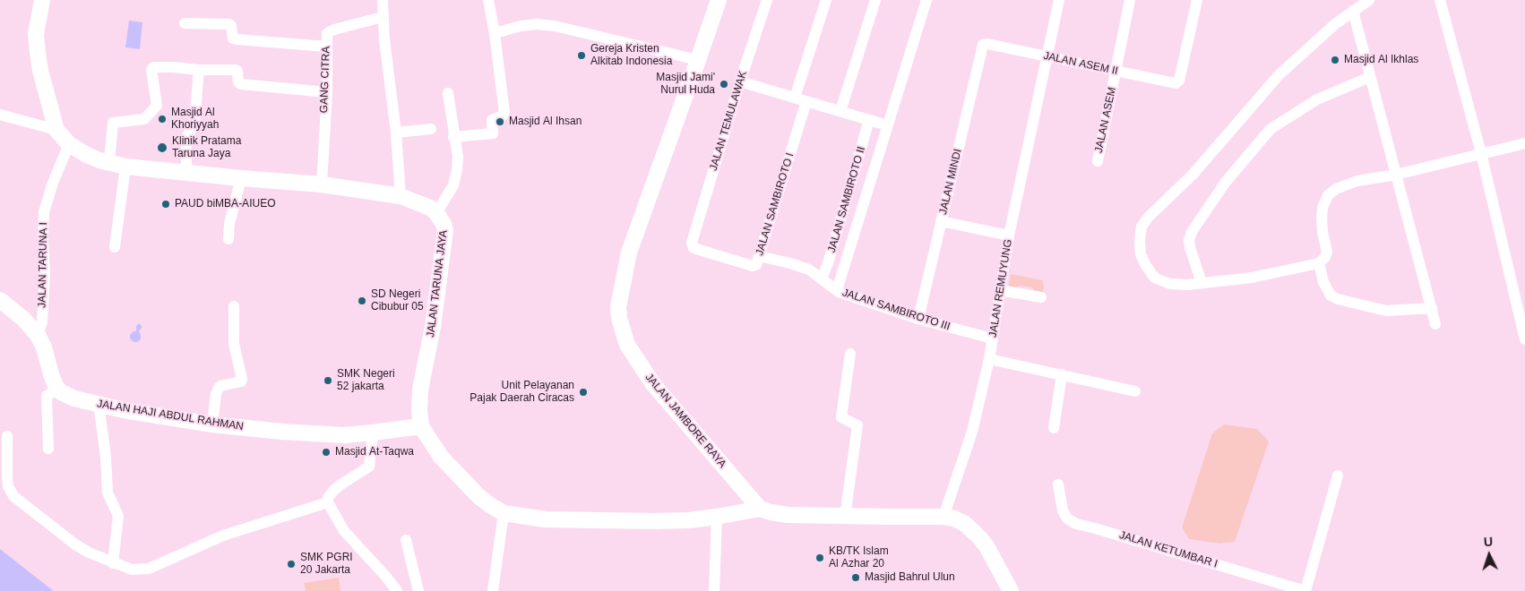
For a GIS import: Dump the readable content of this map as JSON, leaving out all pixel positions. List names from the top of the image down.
{
  "streets": {
    "street": [
      "JALAN ASEM II",
      "GANG CITRA",
      "JALAN ASEM",
      "JALAN TEMULAWAK",
      "JALAN MINDI",
      "JALAN SAMBIROTO II",
      "JALAN SAMBIROTO I",
      "JALAN TARUNA I",
      "JALAN TARUNA JAYA",
      "JALAN REMUYUNG",
      "JALAN SAMBIROTO III",
      "JALAN HAJI ABDUL RAHMAN",
      "JALAN JAMBORE RAYA",
      "JALAN KETUMBAR I"
    ]
  },
  "crossings": [
    ["JALAN ASEM II", "JALAN ASEM"],
    ["JALAN ASEM II", "JALAN MINDI"],
    ["JALAN ASEM II", "JALAN REMUYUNG"],
    ["GANG CITRA", "JALAN TARUNA JAYA"],
    ["JALAN TEMULAWAK", "JALAN SAMBIROTO I"],
    ["JALAN MINDI", "JALAN SAMBIROTO III"],
    ["JALAN TARUNA I", "JALAN TARUNA JAYA"],
    ["JALAN TARUNA JAYA", "JALAN HAJI ABDUL RAHMAN"],
    ["JALAN TARUNA JAYA", "JALAN JAMBORE RAYA"],
    ["JALAN REMUYUNG", "JALAN SAMBIROTO III"]
  ],
  "places": [
    "Gereja Kristen Alkitab Indonesia",
    "Masjid Al Ikhlas",
    "Masjid Jami' Nurul Huda",
    "Masjid Al Khoriyyah",
    "Masjid Al Ihsan",
    "Klinik Pratama Taruna Jaya",
    "PAUD biMBA-AIUEO",
    "SD Negeri Cibubur 05",
    "SMK Negeri 52 jakarta",
    "Unit Pelayanan Pajak Daerah Ciracas",
    "Masjid At-Taqwa",
    "KB/TK Islam Al Azhar 20",
    "SMK PGRI 20 Jakarta",
    "Masjid Bahrul Ulun"
  ],
  "north": "top"
}
